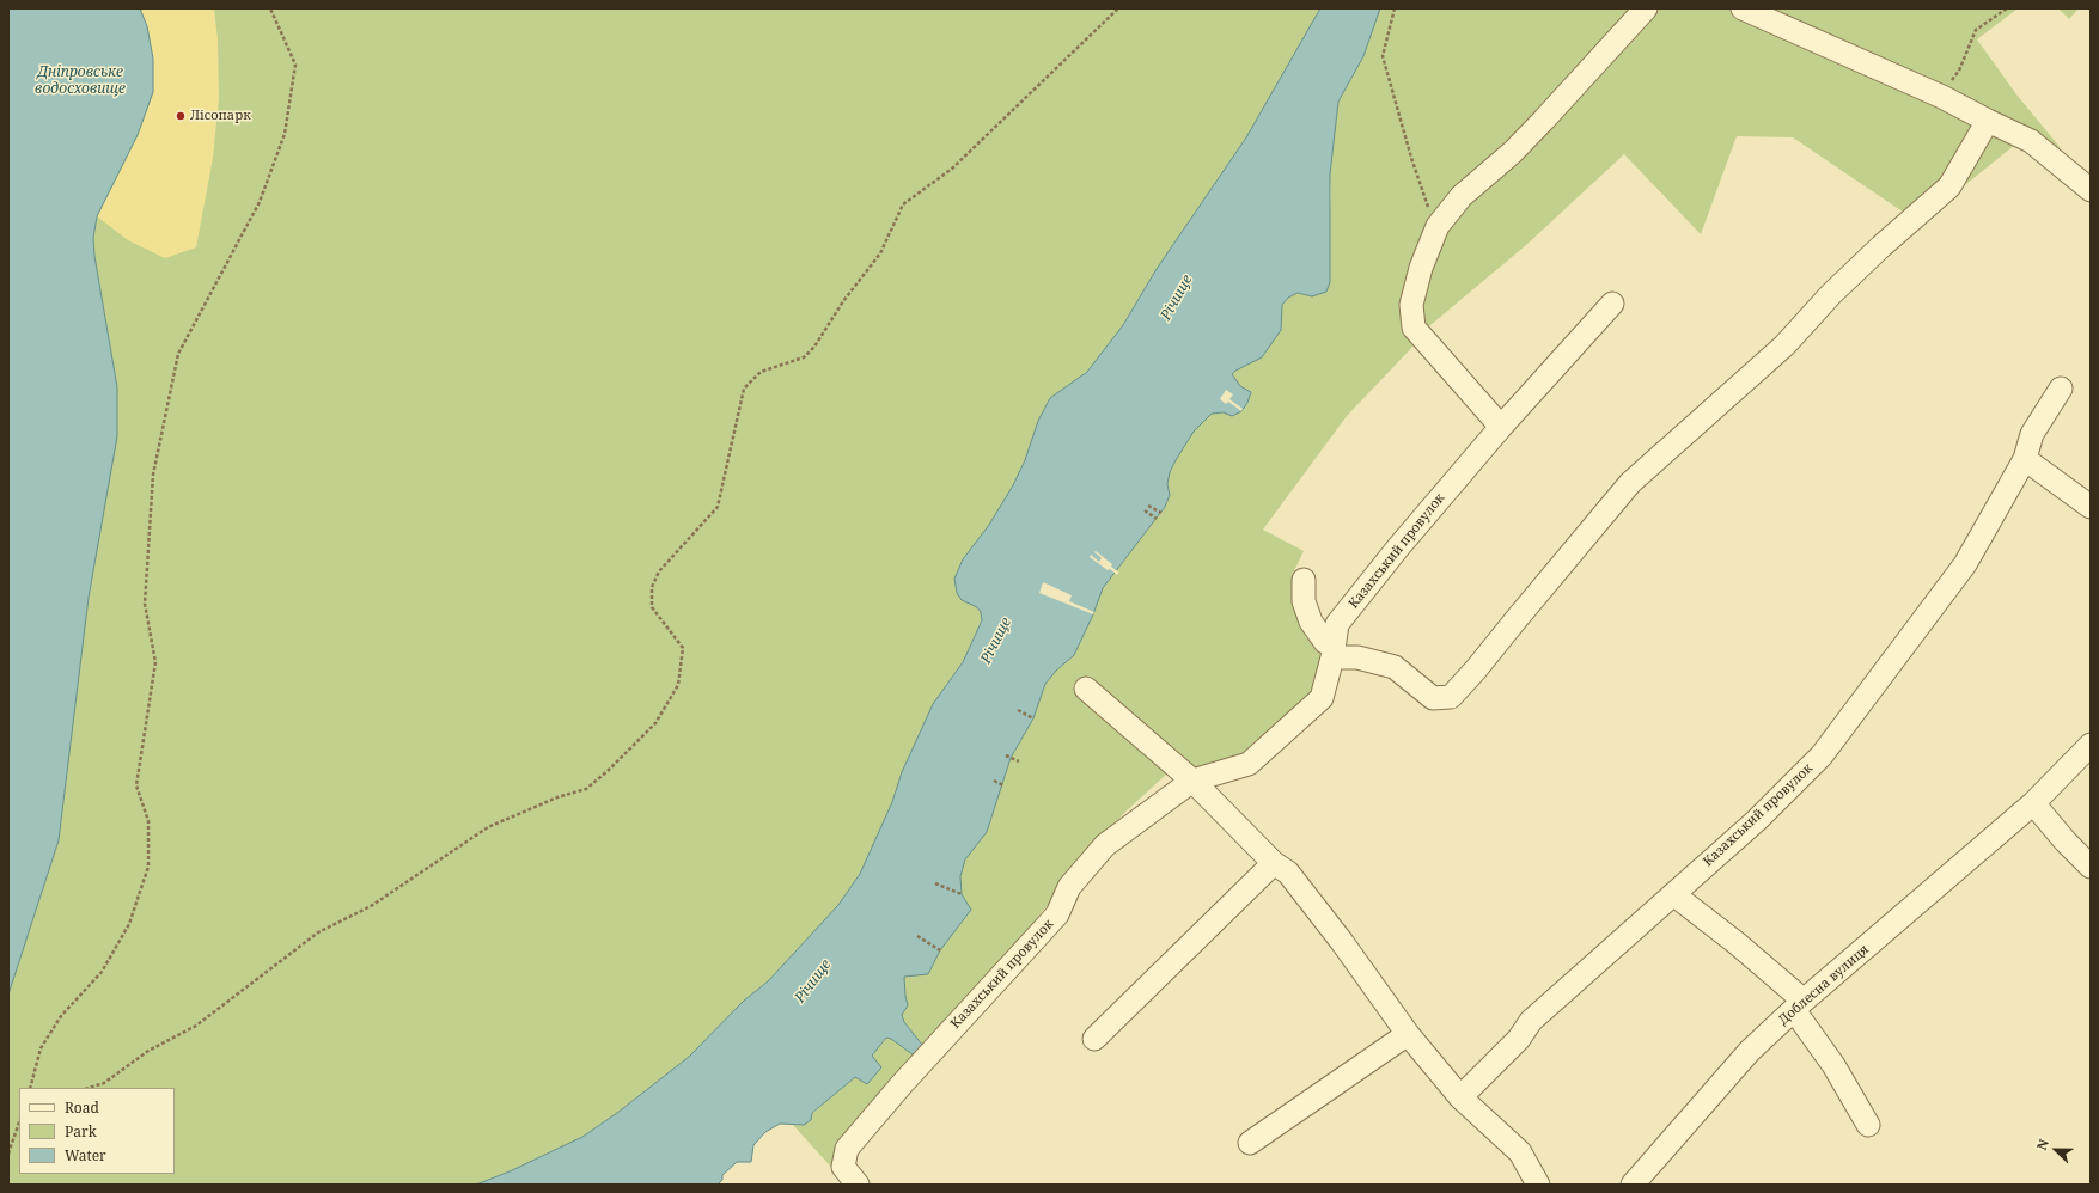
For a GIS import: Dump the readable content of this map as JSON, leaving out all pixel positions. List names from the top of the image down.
{
  "streets": {
    "street": ["Казахський провулок", "Доблесна вулиця"]
  },
  "water": ["Дніпровське водосховище", "Річище"],
  "places": ["Лісопарк"],
  "legend": ["Road", "Park", "Water"],
  "north": "left"
}
